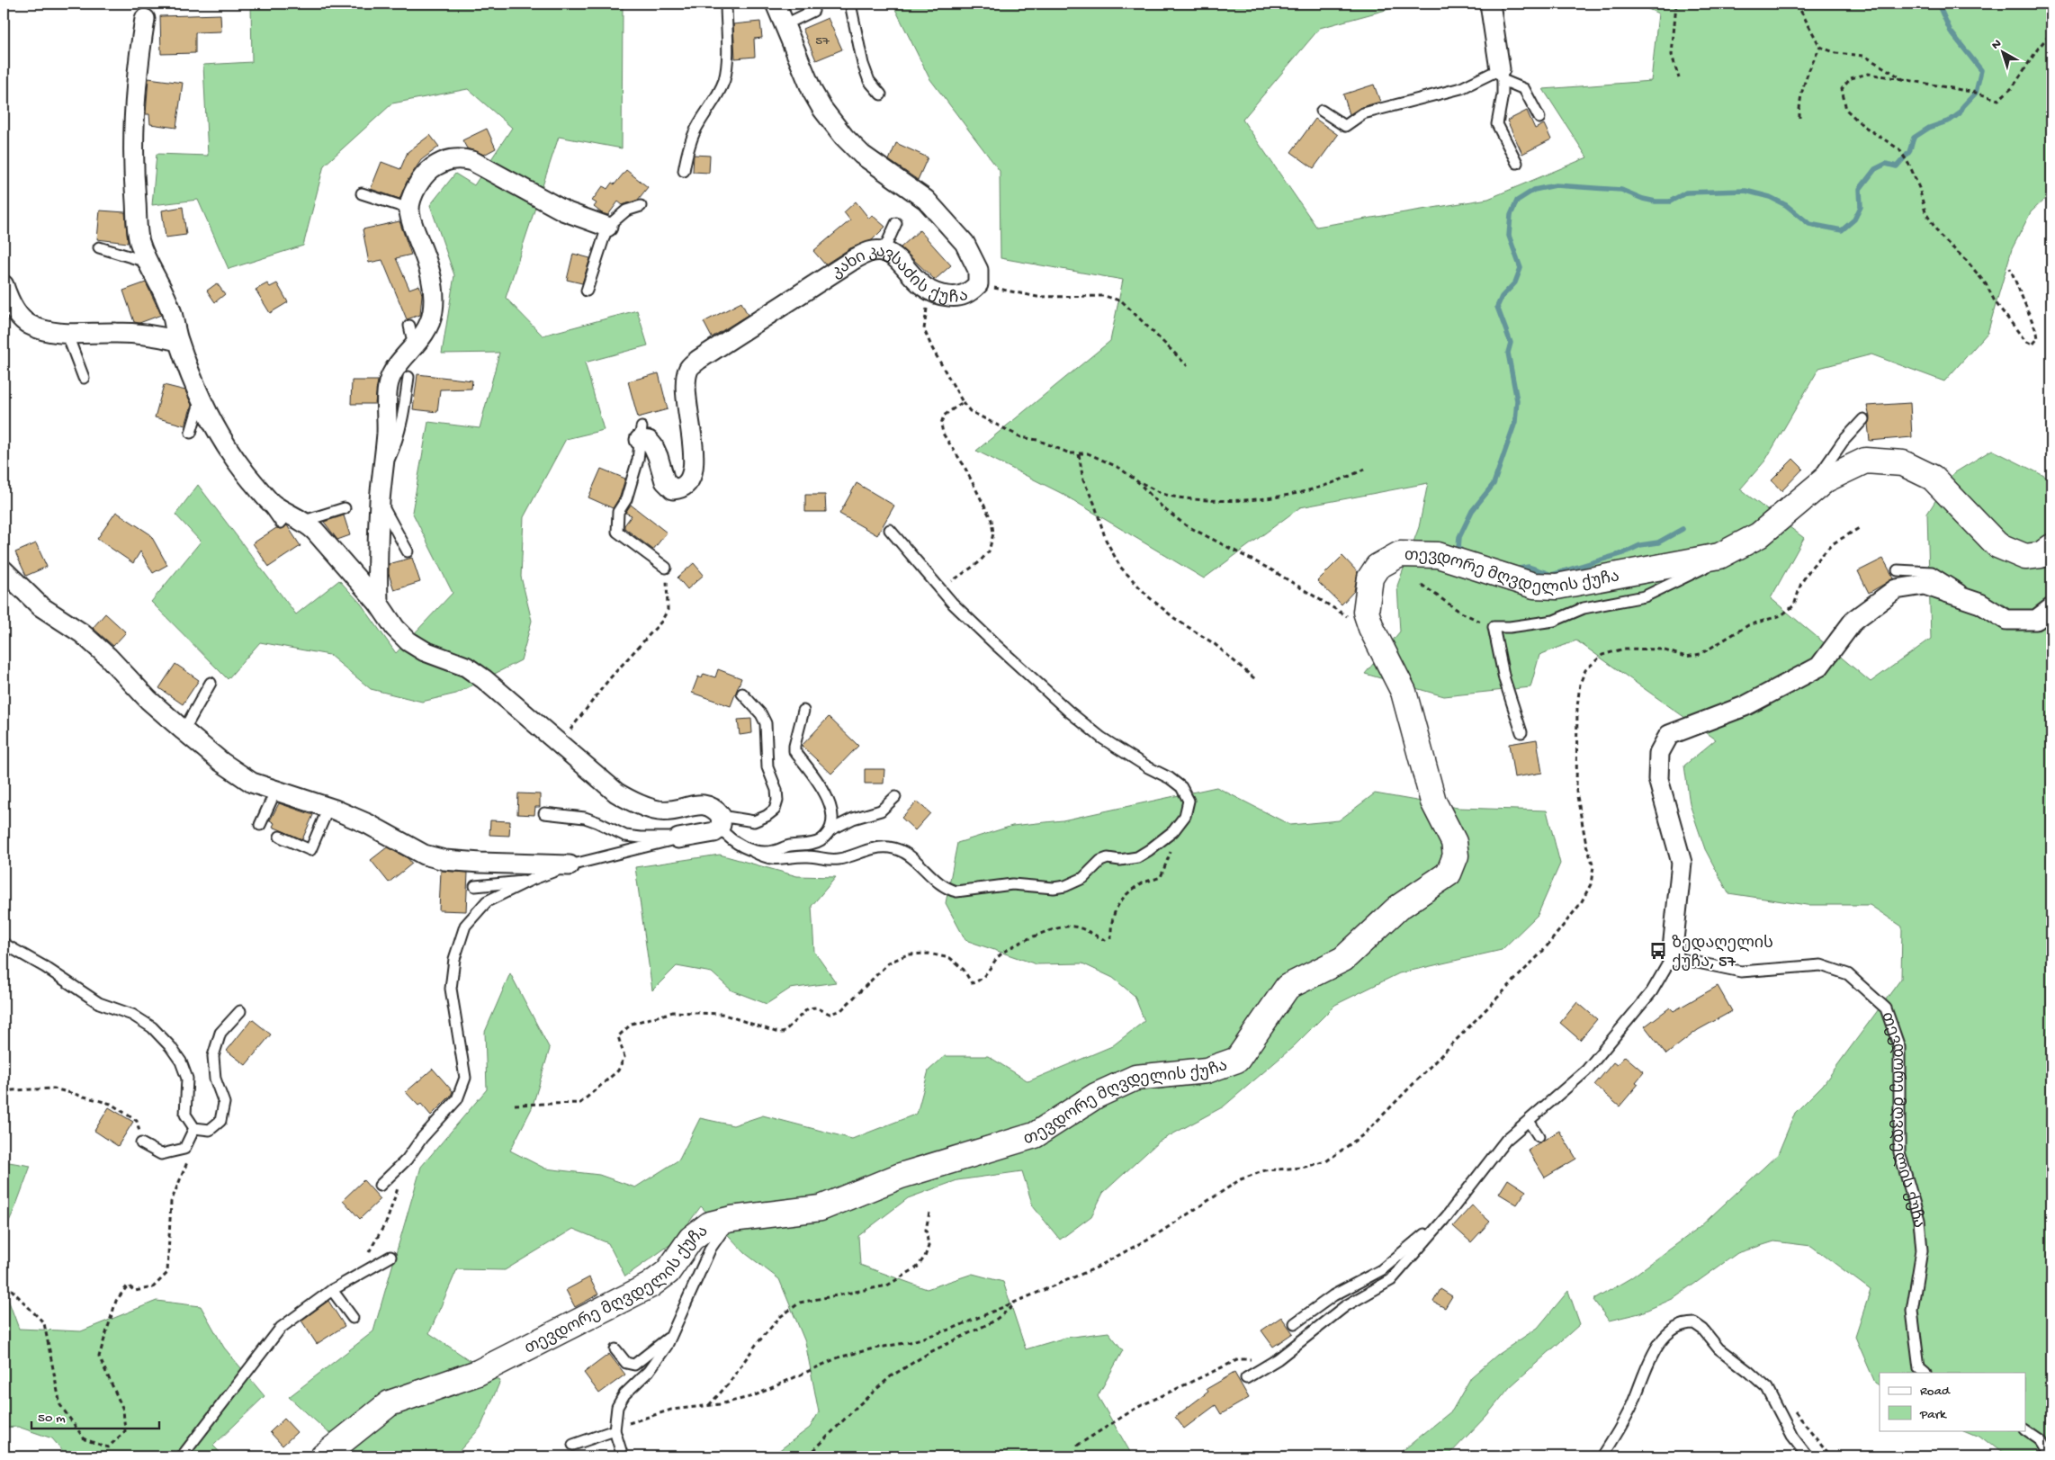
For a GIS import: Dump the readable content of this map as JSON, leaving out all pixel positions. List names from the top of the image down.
{
  "streets": {
    "street": ["კახი კავსაძის ქუჩა", "თევდორე მღვდელის ქუჩა"]
  },
  "places": {
    "bus stop": ["ზედაღელის ქუჩა, 57"]
  },
  "house_numbers": ["57"],
  "legend": ["Road", "Park"],
  "scale_bar": "50 m",
  "north": "top left"
}
